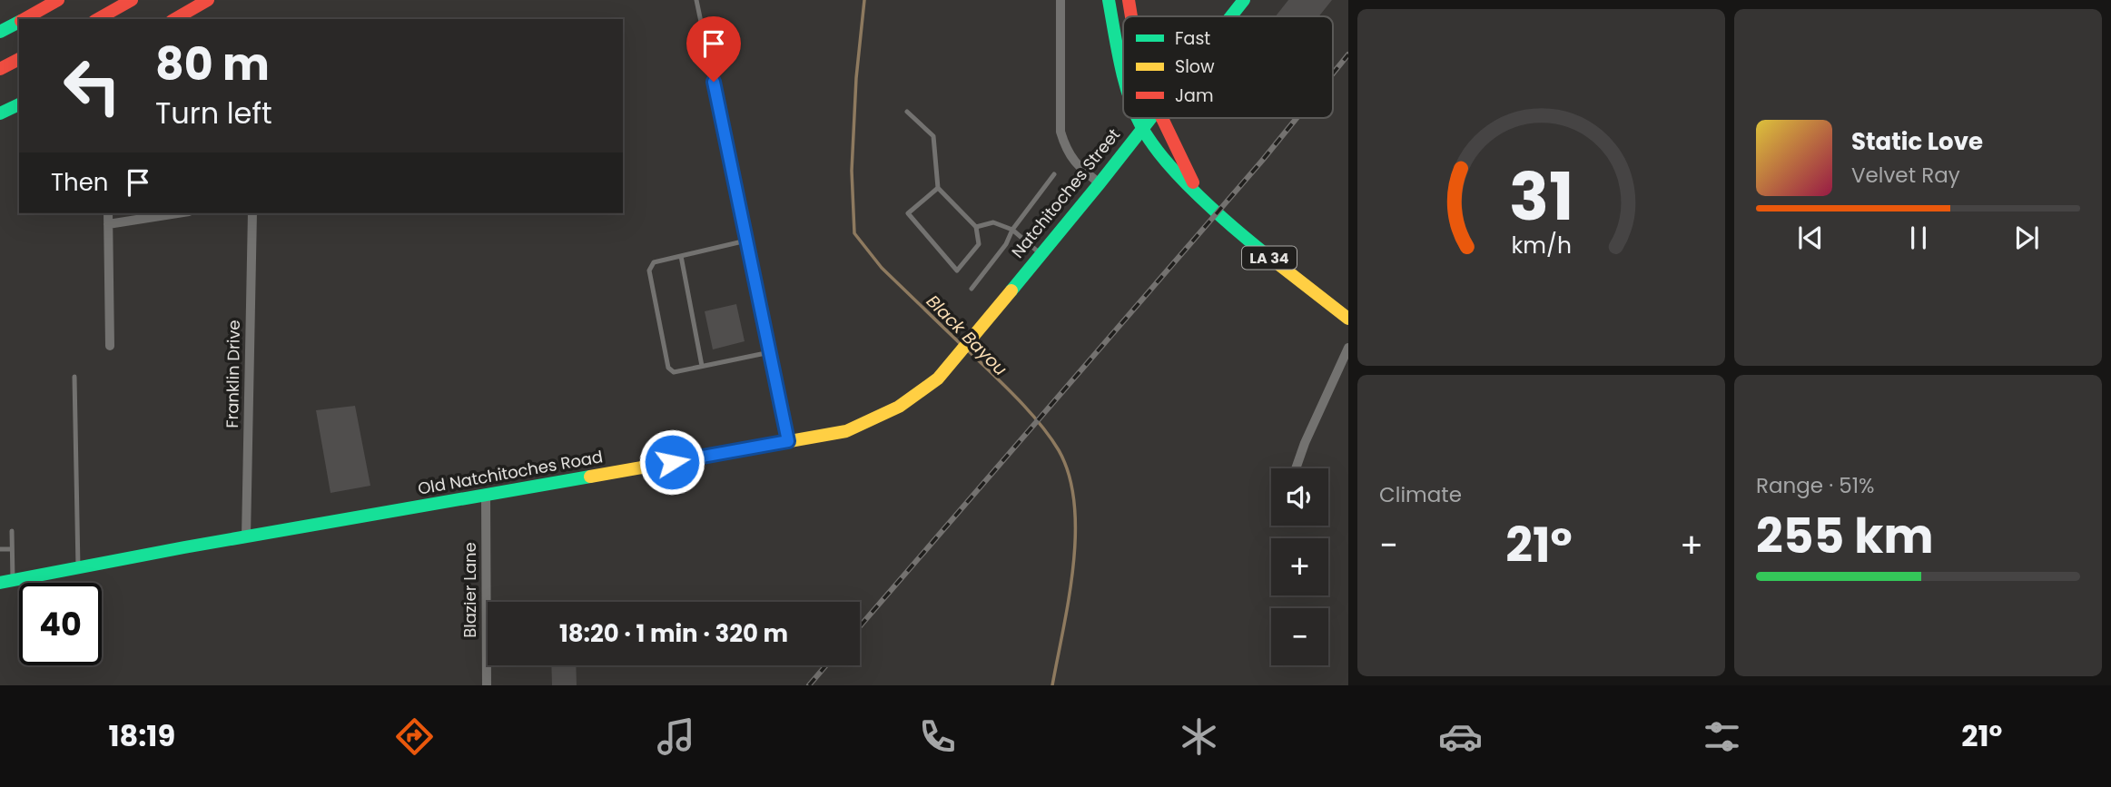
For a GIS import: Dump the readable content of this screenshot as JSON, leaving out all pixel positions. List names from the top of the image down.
{
  "streets": {
    "main road": ["Natchitoches Street", "LA 34", "Old Natchitoches Road"],
    "street": ["Franklin Drive", "Blazier Lane"]
  },
  "crossings": [
    ["Natchitoches Street", "LA 34"],
    ["Natchitoches Street", "Old Natchitoches Road"],
    ["Franklin Drive", "Old Natchitoches Road"],
    ["Old Natchitoches Road", "Blazier Lane"]
  ],
  "water": ["Black Bayou"],
  "legend": ["Fast", "Slow", "Jam"],
  "page": {
    "turn": ["80 m", "Turn left"],
    "song": ["Static Love", "Velvet Ray"],
    "then": "Then",
    "tile": [
      "Climate",
      ["Range · 51%", "255 km"]
    ],
    "map_buttons": ["+", "−"],
    "heat": ["−", "21°", "+"],
    "limit": "40",
    "trip": "18:20 · 1 min · 320 m",
    "tabs": ["18:19", "21°"],
    "gauge": ["31", "km/h"]
  }
}
